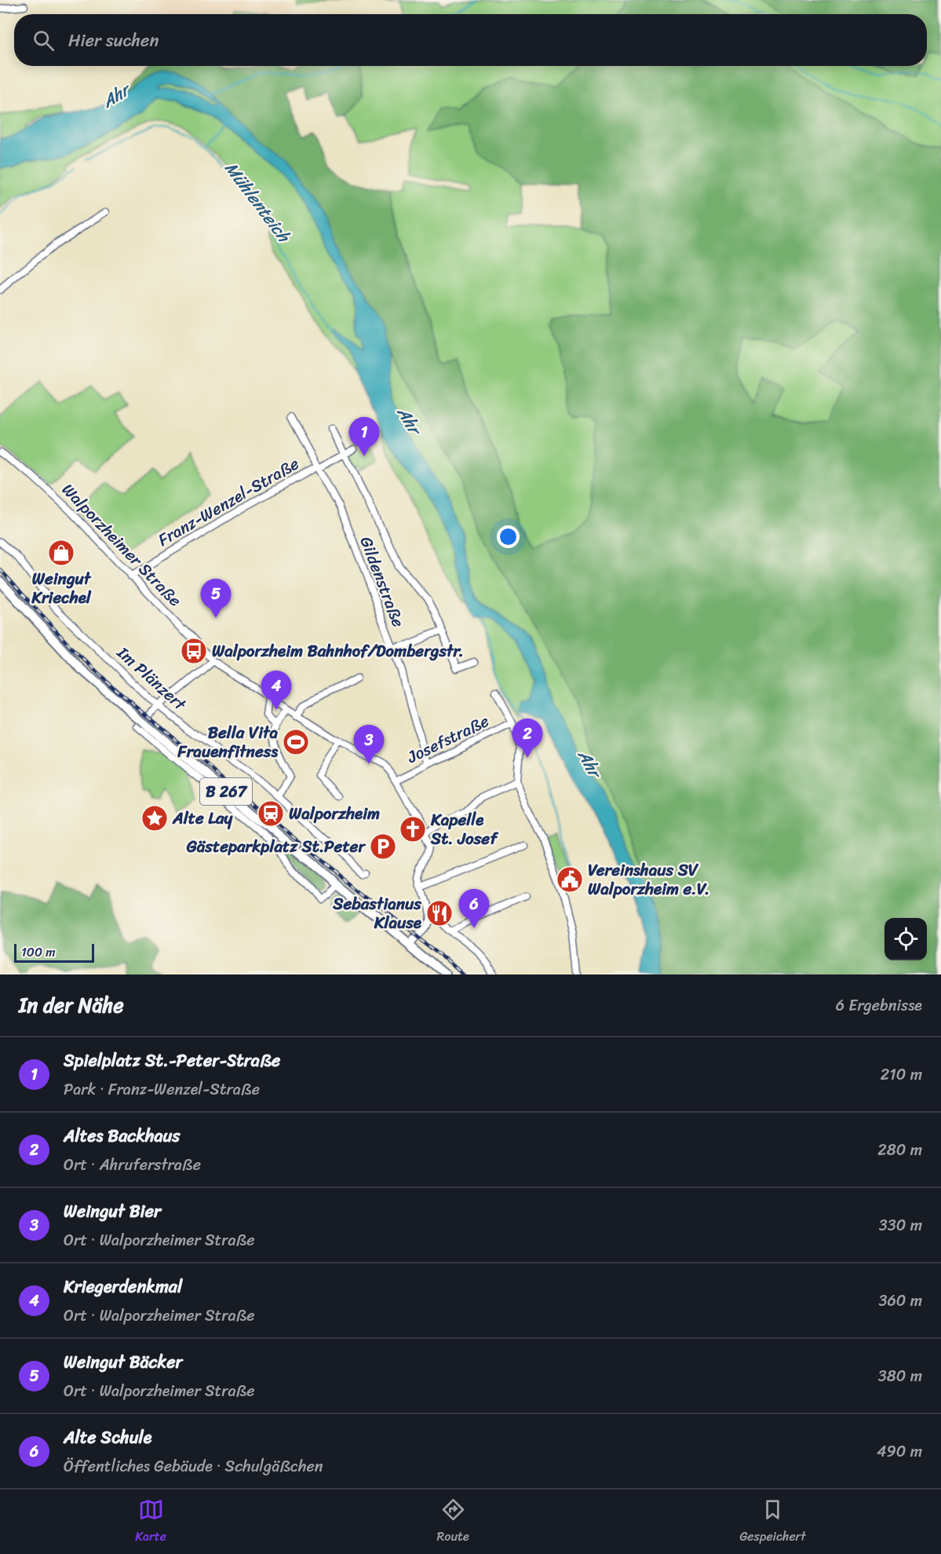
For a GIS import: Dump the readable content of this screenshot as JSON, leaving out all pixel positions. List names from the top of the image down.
{
  "streets": {
    "main road": ["B 267"],
    "street": [
      "Franz-Wenzel-Straße",
      "Walporzheimer Straße",
      "Gildenstraße",
      "Im Plänzert",
      "Josefstraße"
    ]
  },
  "crossings": [
    ["Franz-Wenzel-Straße", "Walporzheimer Straße"],
    ["Franz-Wenzel-Straße", "Gildenstraße"],
    ["Walporzheimer Straße", "Josefstraße"],
    ["Gildenstraße", "Josefstraße"]
  ],
  "water": ["Ahr", "Mühlenteich"],
  "places": {
    "shop": ["Weingut Kriechel"],
    "bus stop": ["Walporzheim Bahnhof/Dombergstr."],
    "sports": ["Bella Vita Frauenfitness"],
    "station": ["Walporzheim"],
    "place": ["Alte Lay"],
    "church": ["Kapelle St. Josef"],
    "parking": ["Gästeparkplatz St.Peter"],
    "public building": ["Vereinshaus SV Walporzheim e.V."],
    "restaurant": ["Sebastianus Klause"]
  },
  "scale_bar": "100 m",
  "page": {
    "search": "Hier suchen",
    "pins": [
      "1",
      "5",
      "4",
      "2",
      "3",
      "6"
    ],
    "scale": "100 m",
    "heading": ["In der Nähe", "6 Ergebnisse"],
    "list": [
      {
        "mark": "1",
        "name": "Spielplatz St.-Peter-Straße",
        "note": "Park · Franz-Wenzel-Straße",
        "value": "210 m"
      },
      {
        "mark": "2",
        "name": "Altes Backhaus",
        "note": "Ort · Ahruferstraße",
        "value": "280 m"
      },
      {
        "mark": "3",
        "name": "Weingut Bier",
        "note": "Ort · Walporzheimer Straße",
        "value": "330 m"
      },
      {
        "mark": "4",
        "name": "Kriegerdenkmal",
        "note": "Ort · Walporzheimer Straße",
        "value": "360 m"
      },
      {
        "mark": "5",
        "name": "Weingut Bäcker",
        "note": "Ort · Walporzheimer Straße",
        "value": "380 m"
      },
      {
        "mark": "6",
        "name": "Alte Schule",
        "note": "Öffentliches Gebäude · Schulgäßchen",
        "value": "490 m"
      }
    ],
    "nav": ["Karte", "Route", "Gespeichert"]
  }
}
